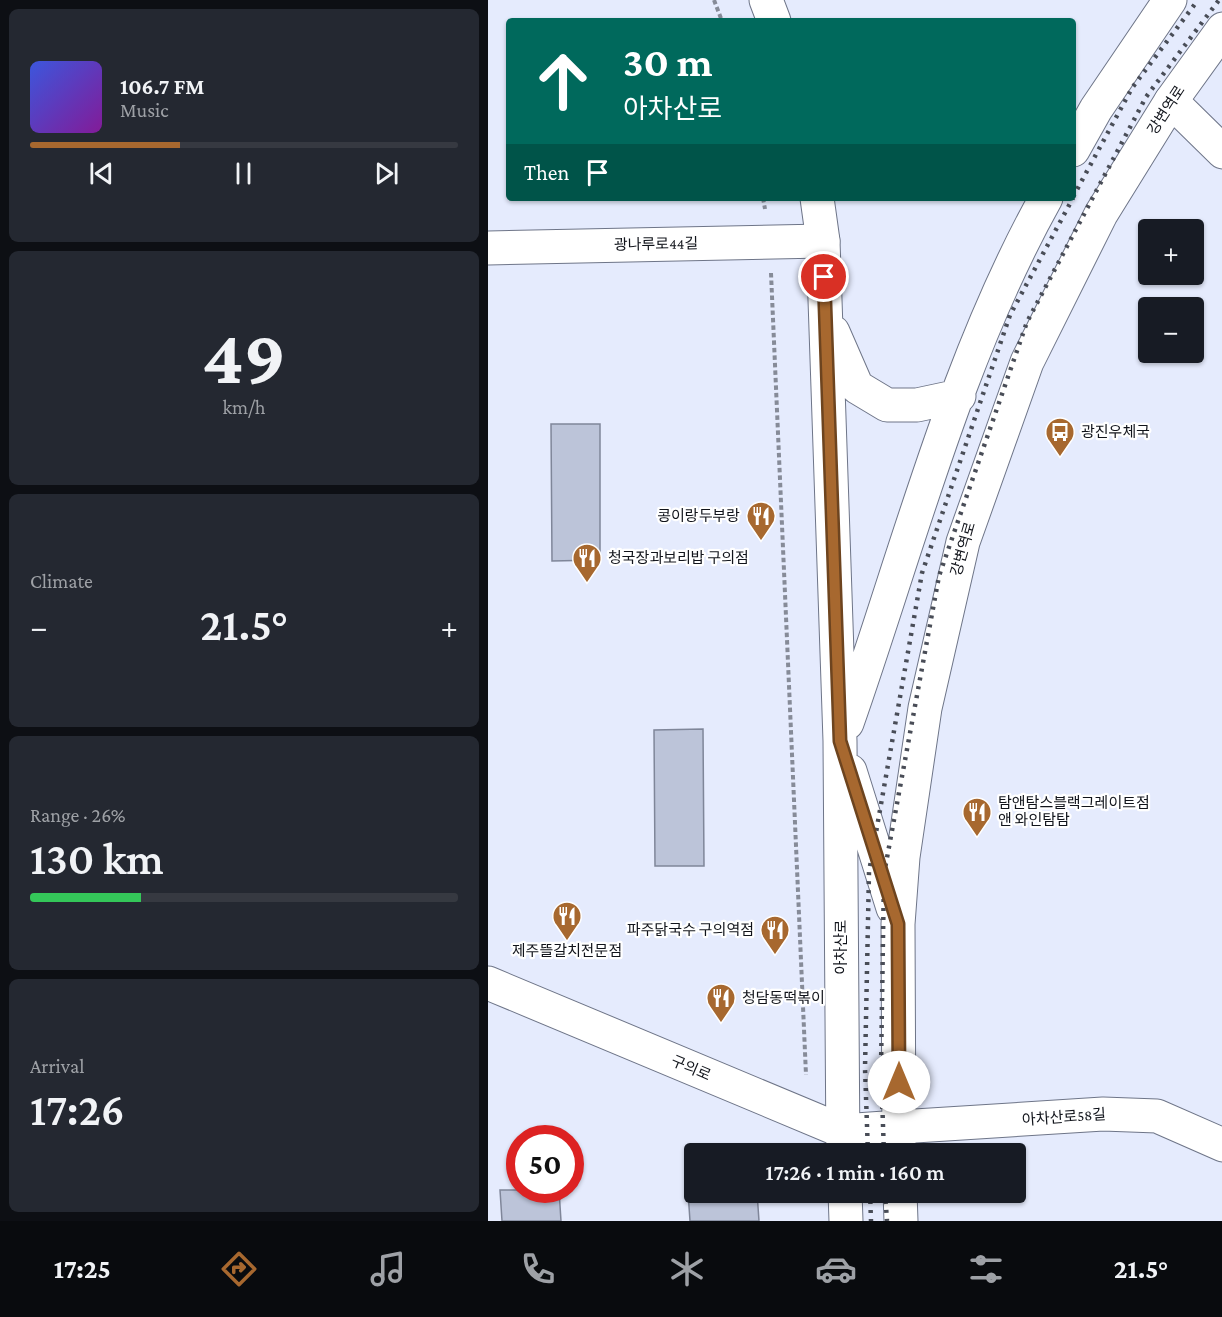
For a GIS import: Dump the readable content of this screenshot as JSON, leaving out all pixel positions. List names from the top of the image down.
{
  "streets": {
    "main road": [
      "강변역로",
      "광나루로44길",
      "아차산로",
      "구의로",
      "아차산로58길"
    ]
  },
  "crossings": [
    ["강변역로", "아차산로"],
    ["강변역로", "구의로"],
    ["강변역로", "아차산로58길"],
    ["광나루로44길", "아차산로"],
    ["아차산로", "구의로"],
    ["구의로", "아차산로58길"]
  ],
  "places": {
    "bus stop": ["광진우체국"],
    "restaurant": [
      "콩이랑두부랑",
      "청국장과보리밥 구의점",
      "탐앤탐스블랙그레이트점 앤 와인탐탐",
      "제주뜰갈치전문점",
      "파주닭국수 구의역점",
      "청담동떡볶이"
    ]
  },
  "page": {
    "turn": ["30 m", "아차산로"],
    "song": ["106.7 FM", "Music"],
    "then": "Then",
    "map_buttons": ["+", "−"],
    "tile": [
      ["49", "km/h"],
      "Climate",
      ["Range · 26%", "130 km"],
      ["Arrival", "17:26"]
    ],
    "heat": ["−", "21.5°", "+"],
    "limit": "50",
    "trip": "17:26 · 1 min · 160 m",
    "tabs": ["17:25", "21.5°"]
  }
}
